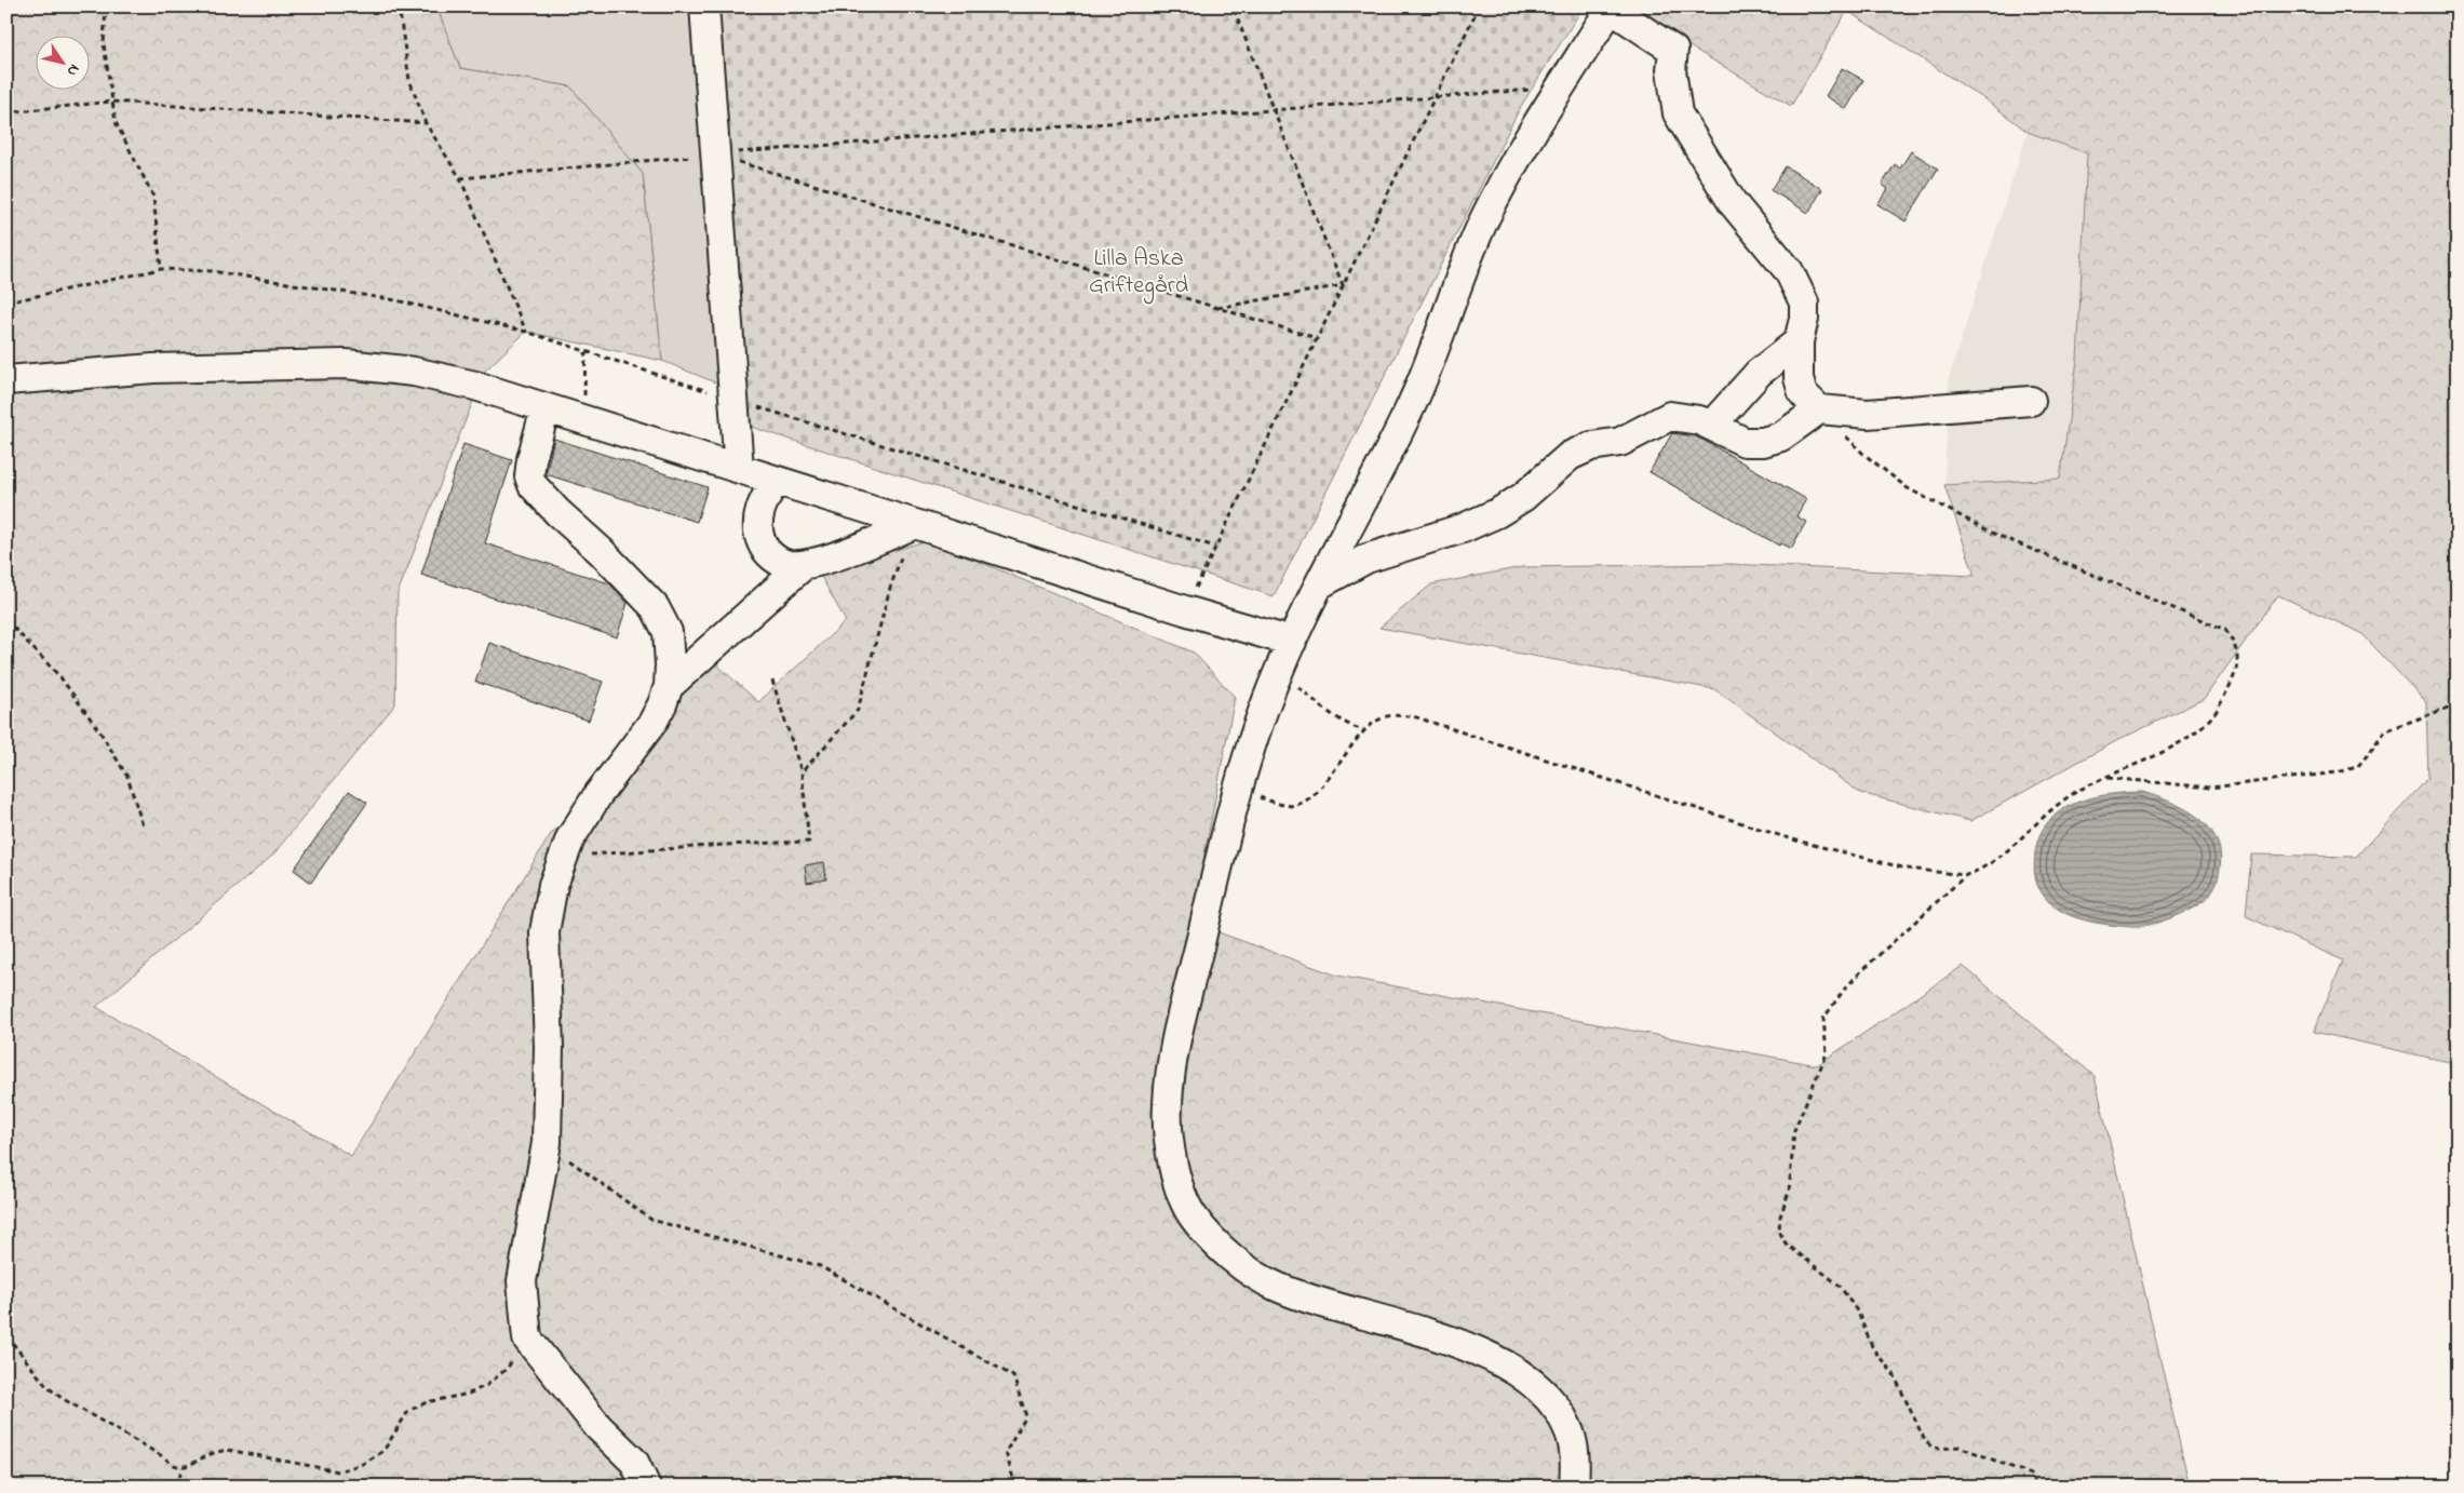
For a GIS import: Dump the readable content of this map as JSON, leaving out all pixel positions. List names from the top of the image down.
{
  "parks": ["Lilla Aska Griftegård"],
  "north": "bottom right"
}
